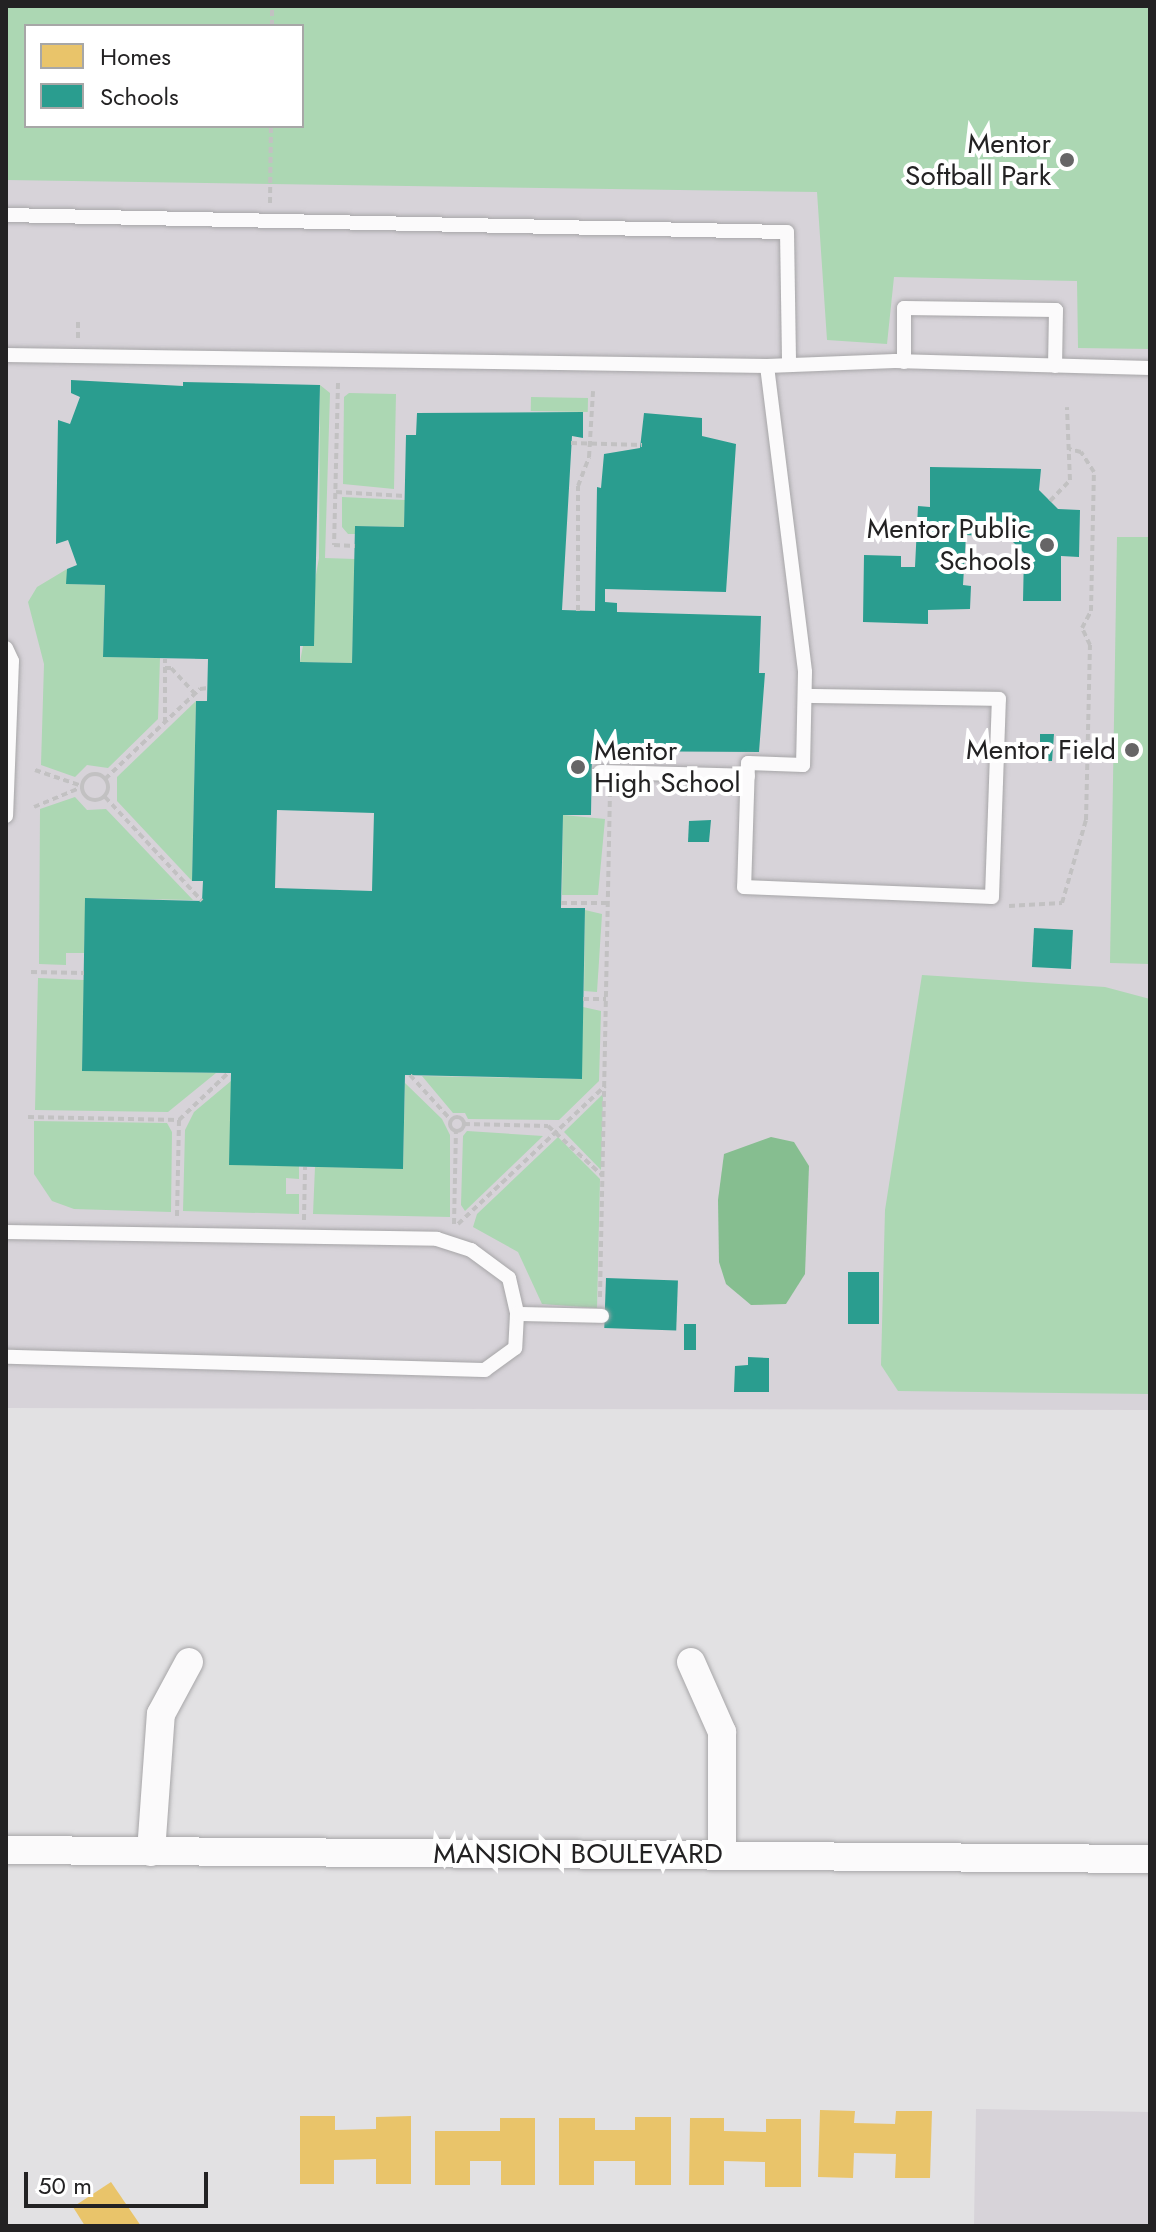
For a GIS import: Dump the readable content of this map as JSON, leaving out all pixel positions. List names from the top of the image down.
{
  "streets": {
    "street": ["MANSION BOULEVARD"]
  },
  "places": [
    "Mentor Softball Park",
    "Mentor Public Schools",
    "Mentor Field",
    "Mentor High School"
  ],
  "legend": ["Homes", "Schools"],
  "scale_bar": "50 m"
}
